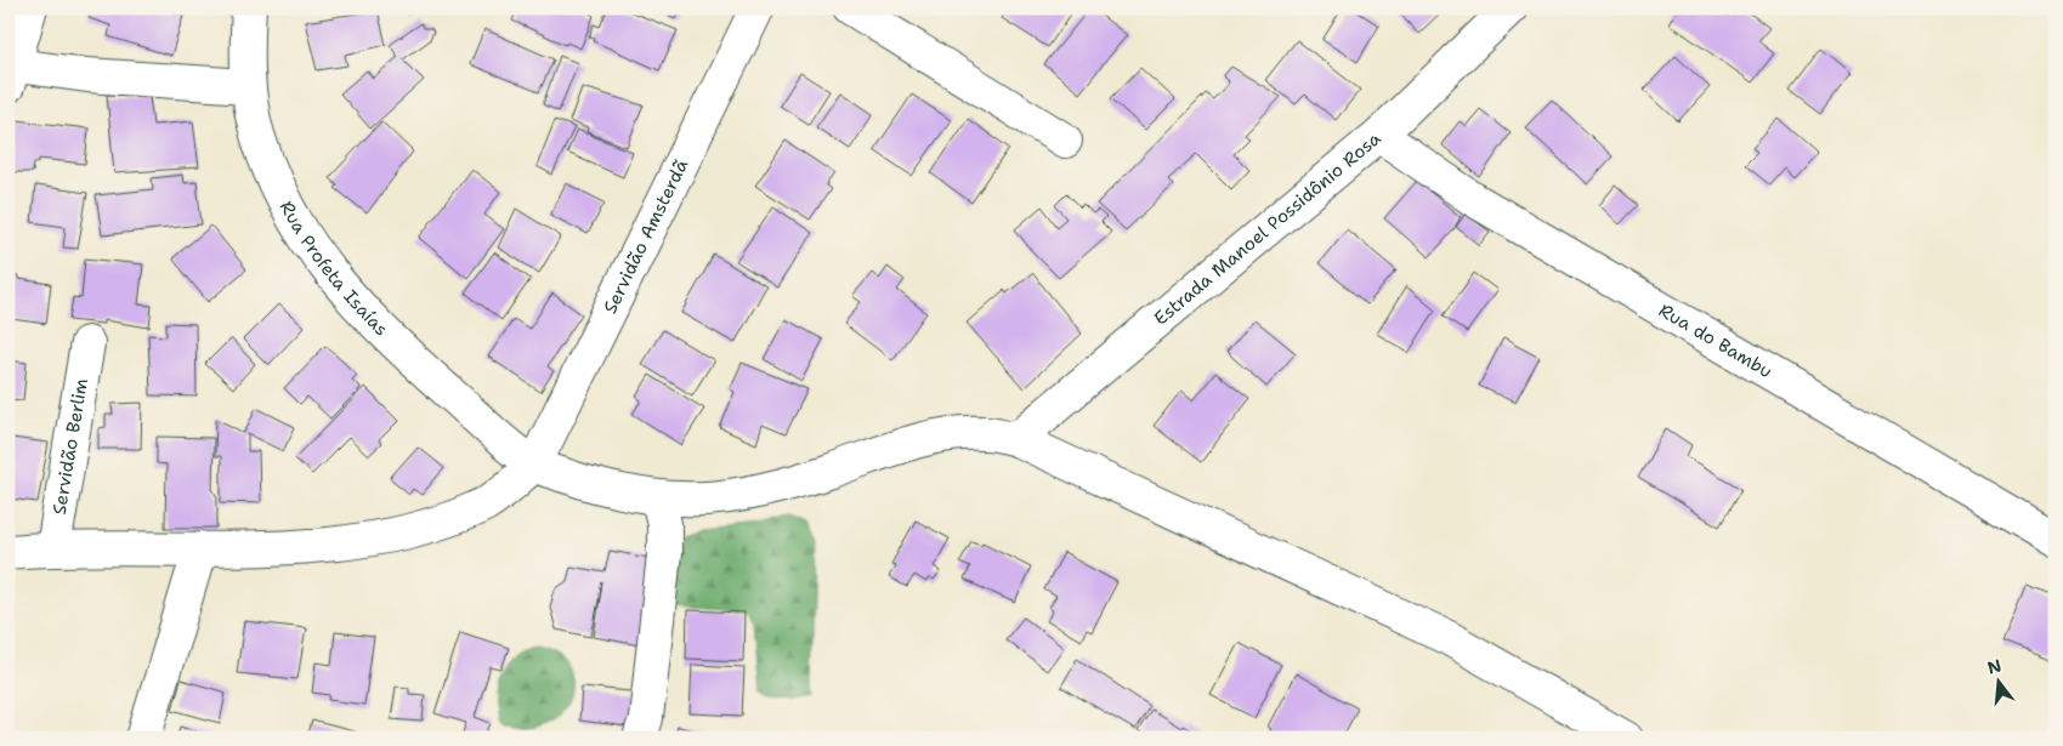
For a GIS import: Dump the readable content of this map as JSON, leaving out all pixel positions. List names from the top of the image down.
{
  "streets": {
    "street": [
      "Estrada Manoel Possidônio Rosa",
      "Servidão Amsterdã",
      "Rua Profeta Isaías",
      "Rua do Bambu",
      "Servidão Berlim"
    ]
  },
  "crossings": [
    ["Estrada Manoel Possidônio Rosa", "Rua do Bambu"],
    ["Servidão Amsterdã", "Rua Profeta Isaías"]
  ],
  "north": "top"
}
